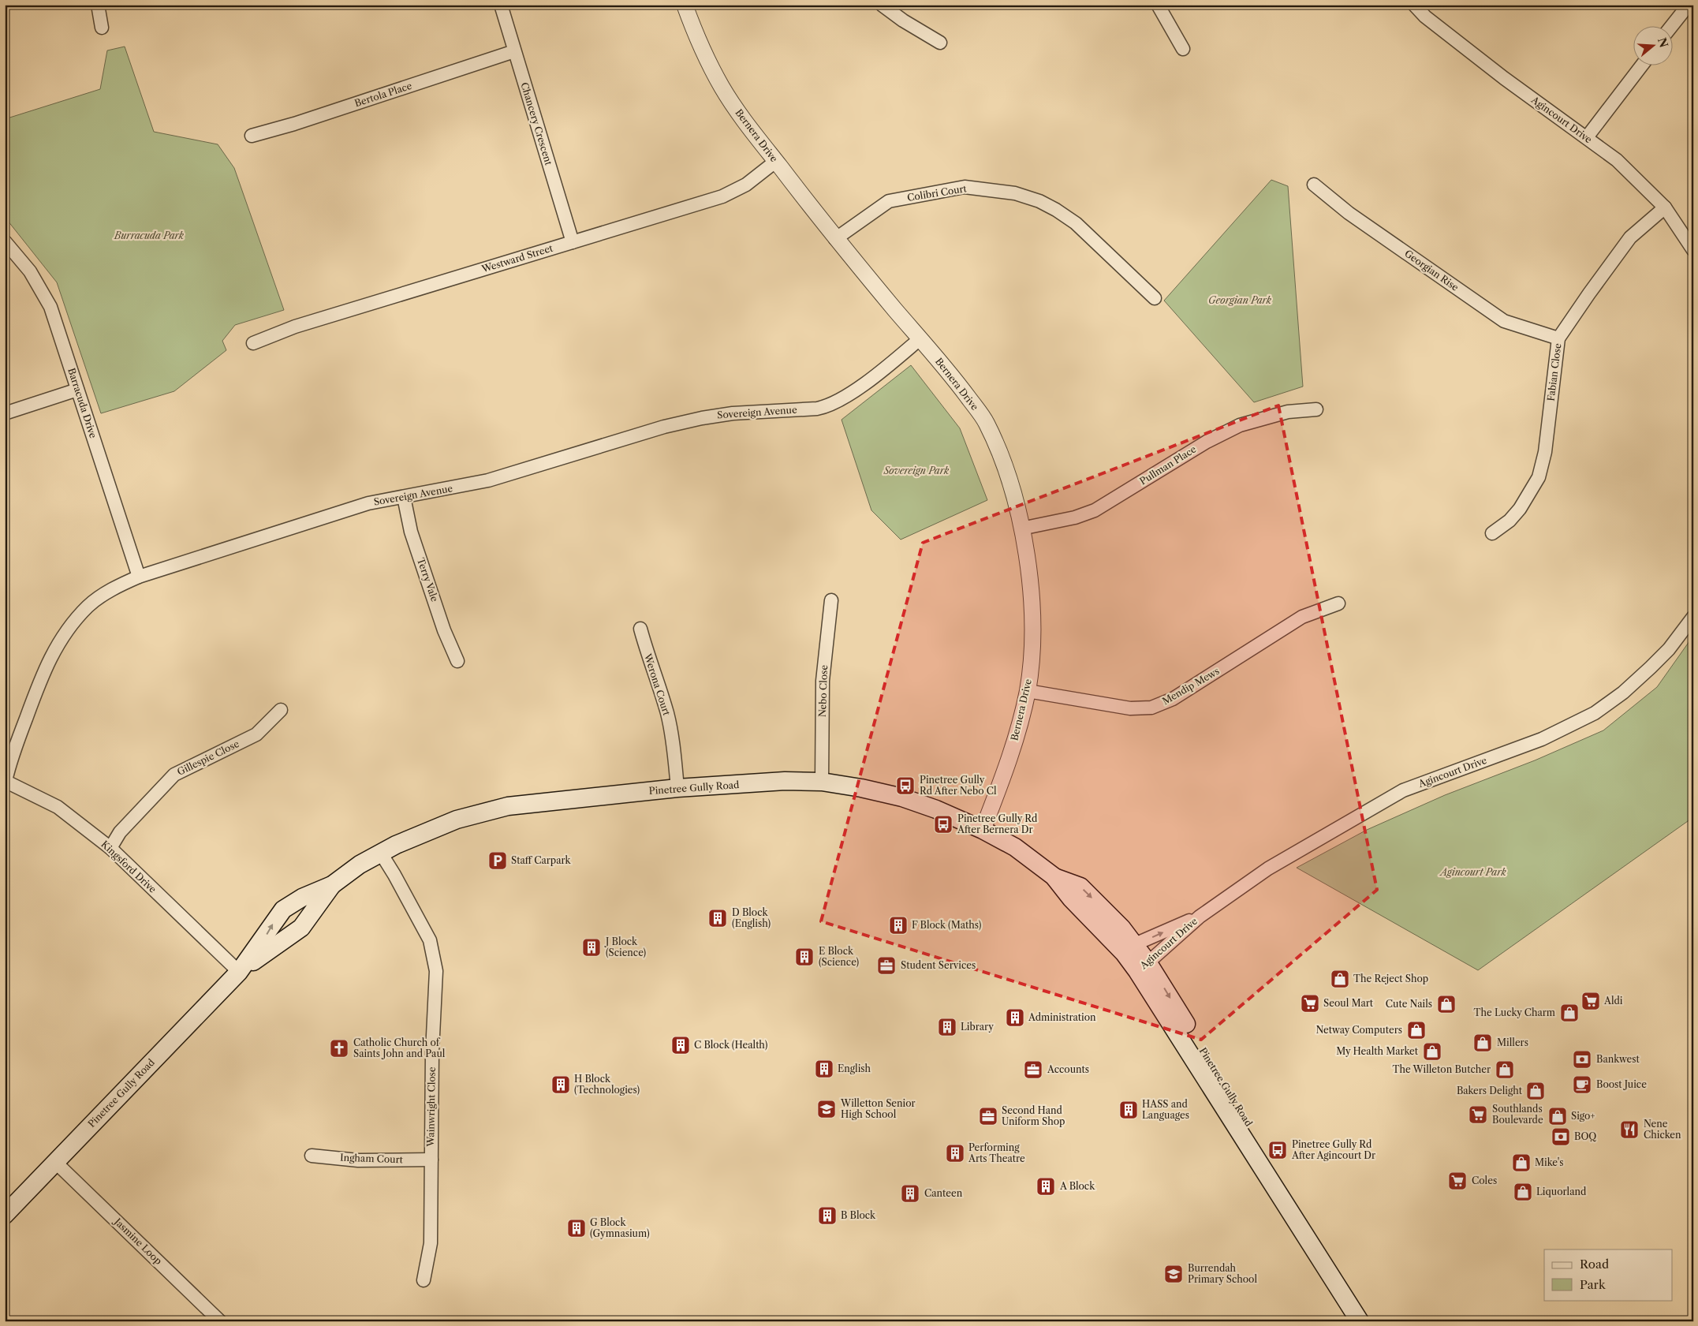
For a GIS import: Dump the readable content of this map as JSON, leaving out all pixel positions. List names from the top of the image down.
{
  "streets": {
    "main road": ["Pinetree Gully Road"],
    "street": [
      "Bertola Place",
      "Agincourt Drive",
      "Chancery Crescent",
      "Bernera Drive",
      "Colibri Court",
      "Westward Street",
      "Georgian Rise",
      "Fabian Close",
      "Barracuda Drive",
      "Sovereign Avenue",
      "Pullman Place",
      "Terry Vale",
      "Werona Court",
      "Mendip Mews",
      "Nebo Close",
      "Gillespie Close",
      "Kingsford Drive",
      "Wainwright Close",
      "Ingham Court",
      "Jasmine Loop"
    ]
  },
  "crossings": [
    ["Bertola Place", "Chancery Crescent"],
    ["Agincourt Drive", "Fabian Close"],
    ["Agincourt Drive", "Pinetree Gully Road"],
    ["Chancery Crescent", "Westward Street"],
    ["Bernera Drive", "Colibri Court"],
    ["Bernera Drive", "Westward Street"],
    ["Bernera Drive", "Sovereign Avenue"],
    ["Bernera Drive", "Pullman Place"],
    ["Bernera Drive", "Mendip Mews"],
    ["Bernera Drive", "Pinetree Gully Road"],
    ["Georgian Rise", "Fabian Close"],
    ["Barracuda Drive", "Sovereign Avenue"],
    ["Sovereign Avenue", "Terry Vale"],
    ["Sovereign Avenue", "Kingsford Drive"],
    ["Werona Court", "Pinetree Gully Road"],
    ["Nebo Close", "Pinetree Gully Road"],
    ["Gillespie Close", "Kingsford Drive"],
    ["Pinetree Gully Road", "Kingsford Drive"],
    ["Pinetree Gully Road", "Wainwright Close"],
    ["Pinetree Gully Road", "Jasmine Loop"],
    ["Wainwright Close", "Ingham Court"]
  ],
  "parks": [
    "Burracuda Park",
    "Georgian Park",
    "Sovereign Park",
    "Agincourt Park"
  ],
  "places": {
    "bus stop": ["Pinetree Gully Rd After Nebo Cl", "Pinetree Gully Rd After Bernera Dr", "Pinetree Gully Rd After Agincourt Dr"],
    "parking": ["Staff Carpark"],
    "building": [
      "D Block (English)",
      "F Block (Maths)",
      "J Block (Science)",
      "E Block (Science)",
      "Administration",
      "Library",
      "C Block (Health)",
      "English",
      "H Block (Technologies)",
      "HASS and Languages",
      "Performing Arts Theatre",
      "A Block",
      "Canteen",
      "B Block",
      "G Block (Gymnasium)"
    ],
    "office": ["Student Services", "Accounts", "Second Hand Uniform Shop"],
    "shop": [
      "The Reject Shop",
      "Cute Nails",
      "The Lucky Charm",
      "Netway Computers",
      "Millers",
      "My Health Market",
      "The Willeton Butcher",
      "Bakers Delight",
      "Sigo+",
      "Mike's",
      "Liquorland"
    ],
    "supermarket": [
      "Aldi",
      "Seoul Mart",
      "Southlands Boulevarde",
      "Coles"
    ],
    "church": ["Catholic Church of Saints John and Paul"],
    "bank": ["Bankwest", "BOQ"],
    "cafe": ["Boost Juice"],
    "school or university": ["Willetton Senior High School", "Burrendah Primary School"],
    "restaurant": ["Nene Chicken"]
  },
  "legend": ["Road", "Park"],
  "north": "right"
}
